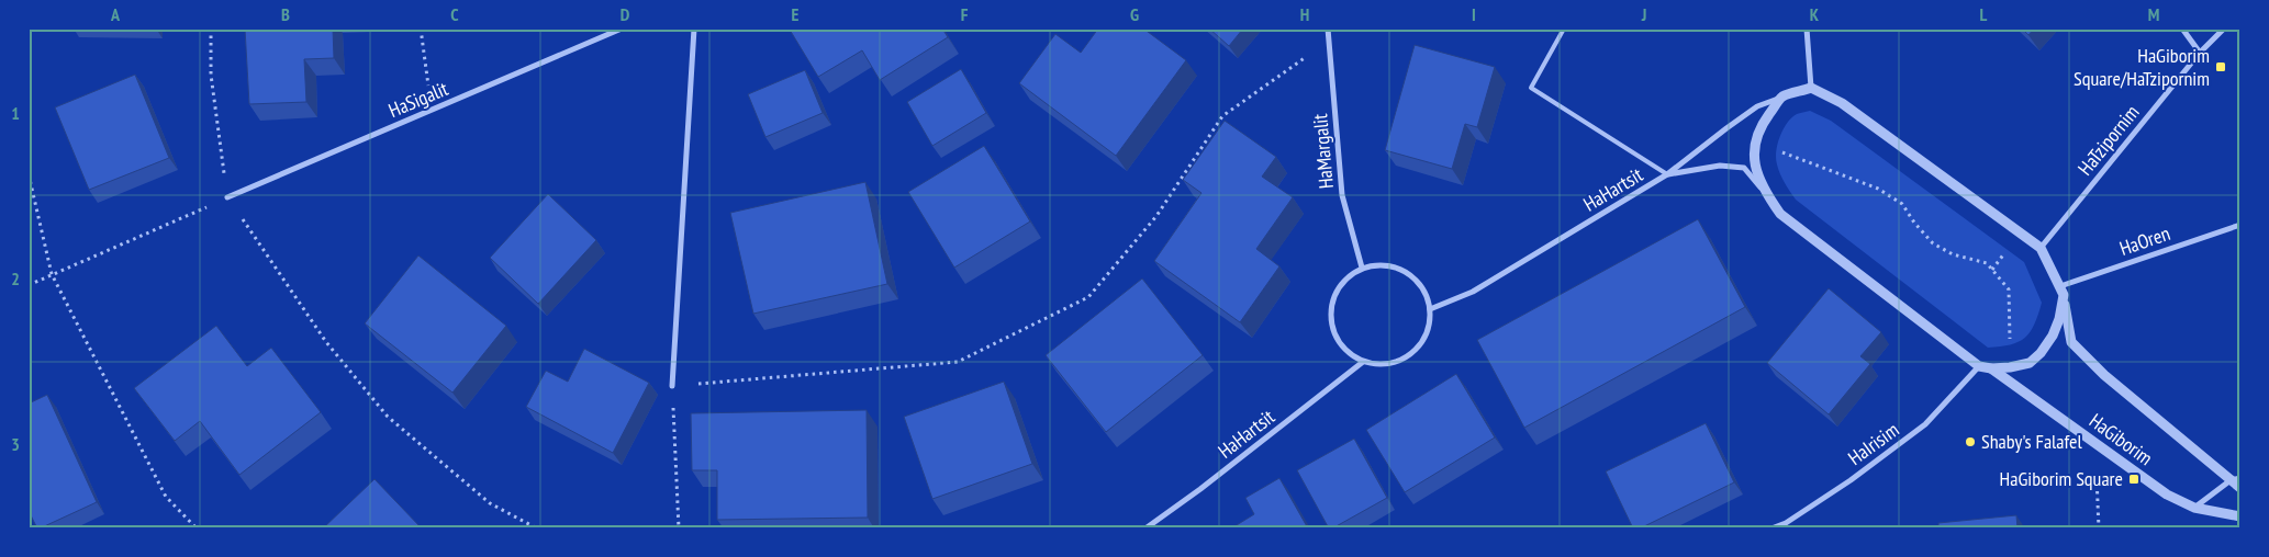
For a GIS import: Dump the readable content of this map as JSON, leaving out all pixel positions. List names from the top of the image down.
{
  "streets": {
    "street": [
      "HaSigalit",
      "HaTzipornim",
      "HaMargalit",
      "HaHartsit",
      "HaOren",
      "HaGiborim",
      "HaIrisim"
    ]
  },
  "crossings": [
    ["HaTzipornim", "HaGiborim"],
    ["HaMargalit", "HaHartsit"],
    ["HaOren", "HaGiborim"]
  ],
  "places": {
    "transit": ["HaGiborim Square/HaTzipornim", "HaGiborim Square"],
    "other": ["Shaby's Falafel"]
  },
  "grid": {
    "columns": [
      "A",
      "B",
      "C",
      "D",
      "E",
      "F",
      "G",
      "H",
      "I",
      "J",
      "K",
      "L",
      "M"
    ],
    "rows": ["1", "2", "3"]
  }
}
